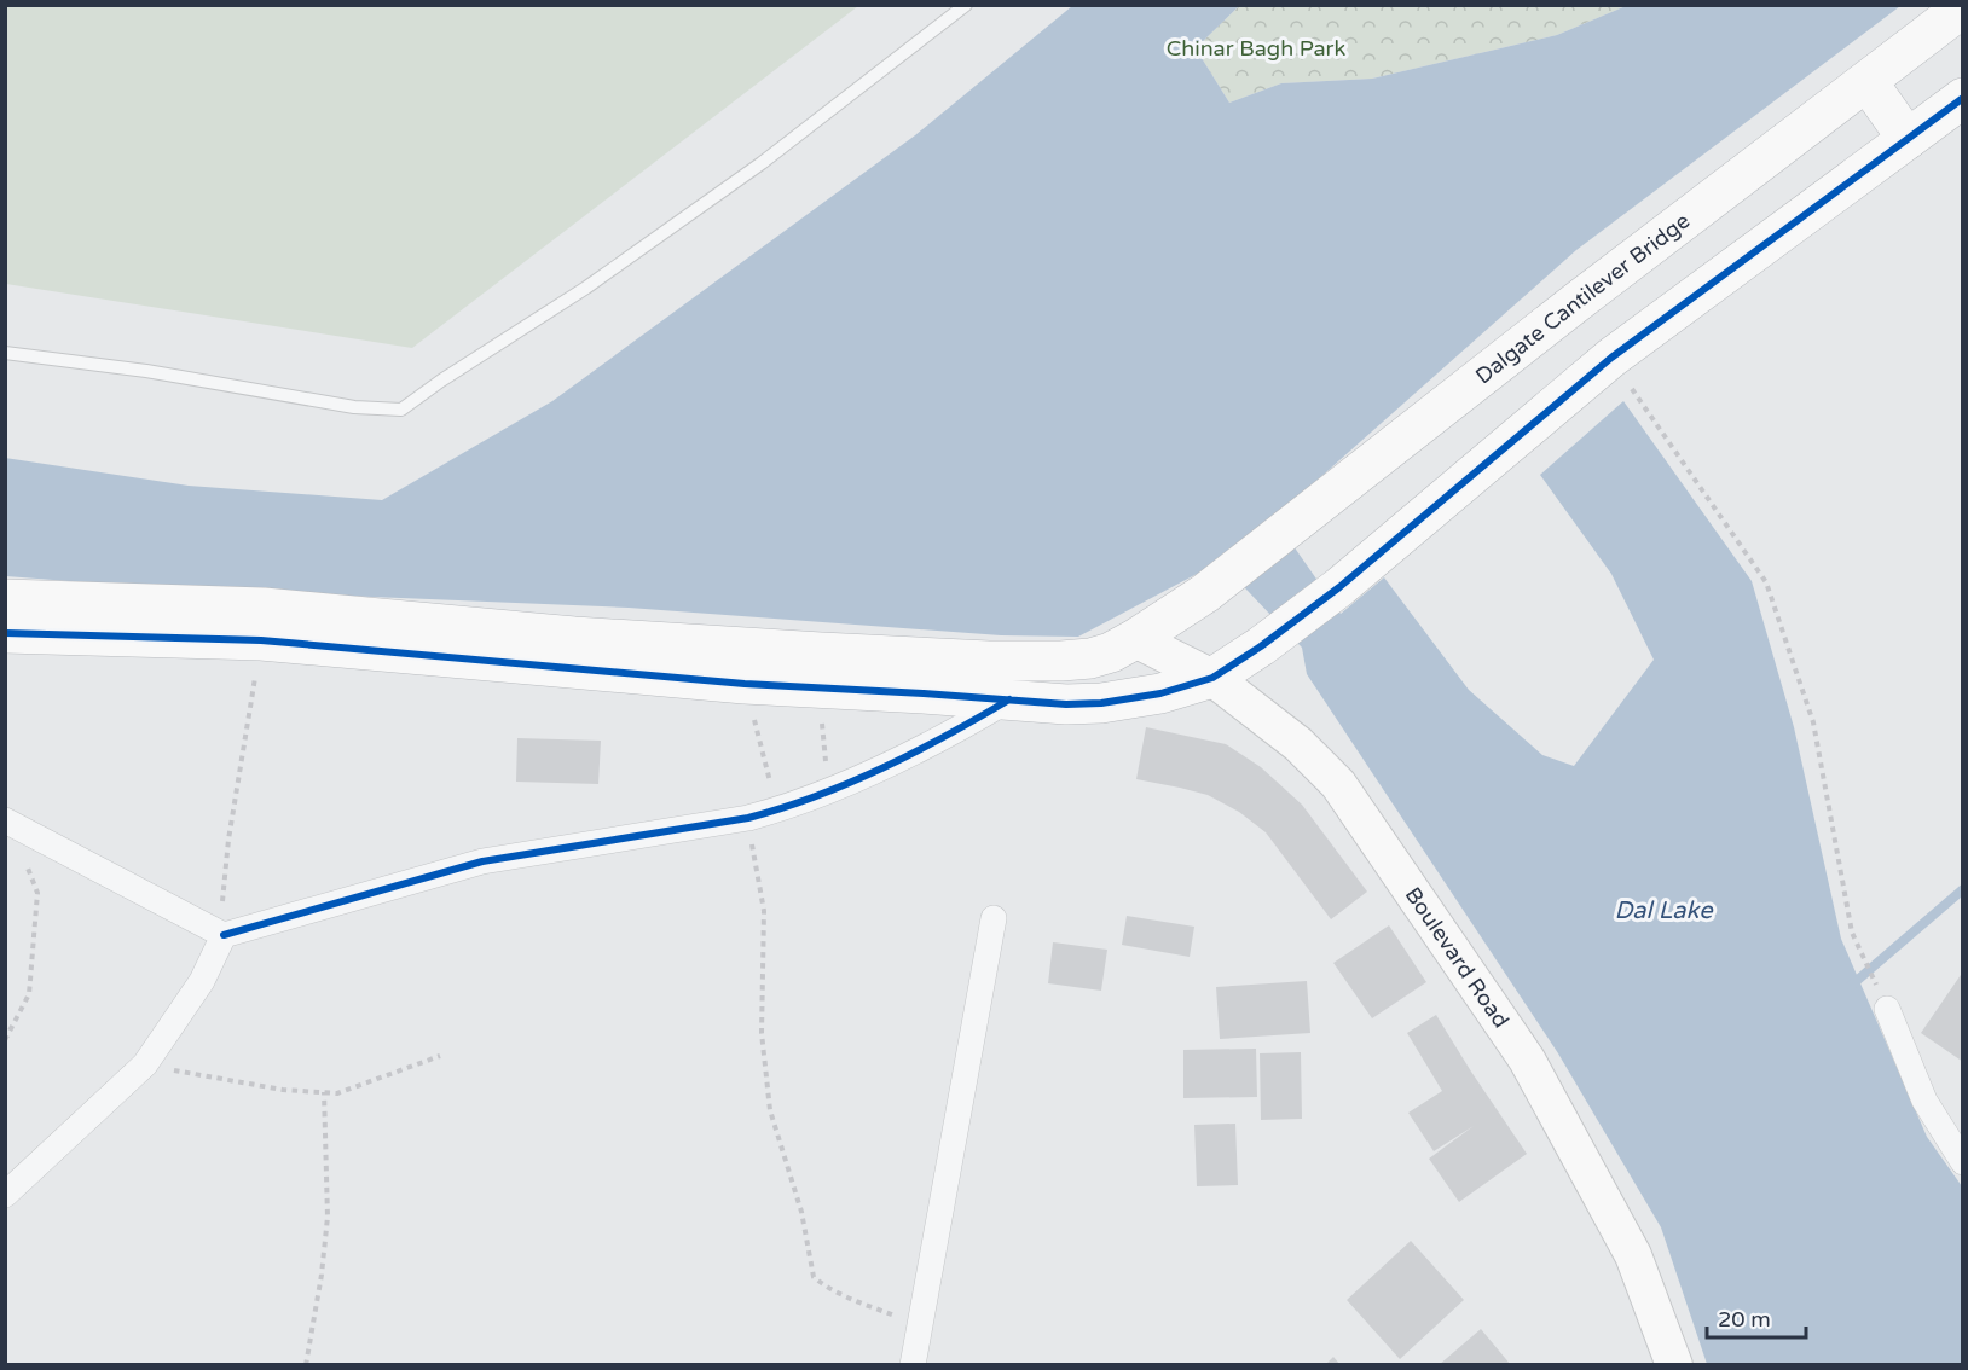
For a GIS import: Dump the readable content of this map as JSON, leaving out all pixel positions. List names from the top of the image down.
{
  "streets": {
    "highway": ["Dalgate Cantilever Bridge"],
    "main road": ["Boulevard Road"]
  },
  "crossings": [
    ["Dalgate Cantilever Bridge", "Boulevard Road"]
  ],
  "water": ["Dal Lake"],
  "parks": ["Chinar Bagh Park"],
  "scale_bar": "20 m"
}
